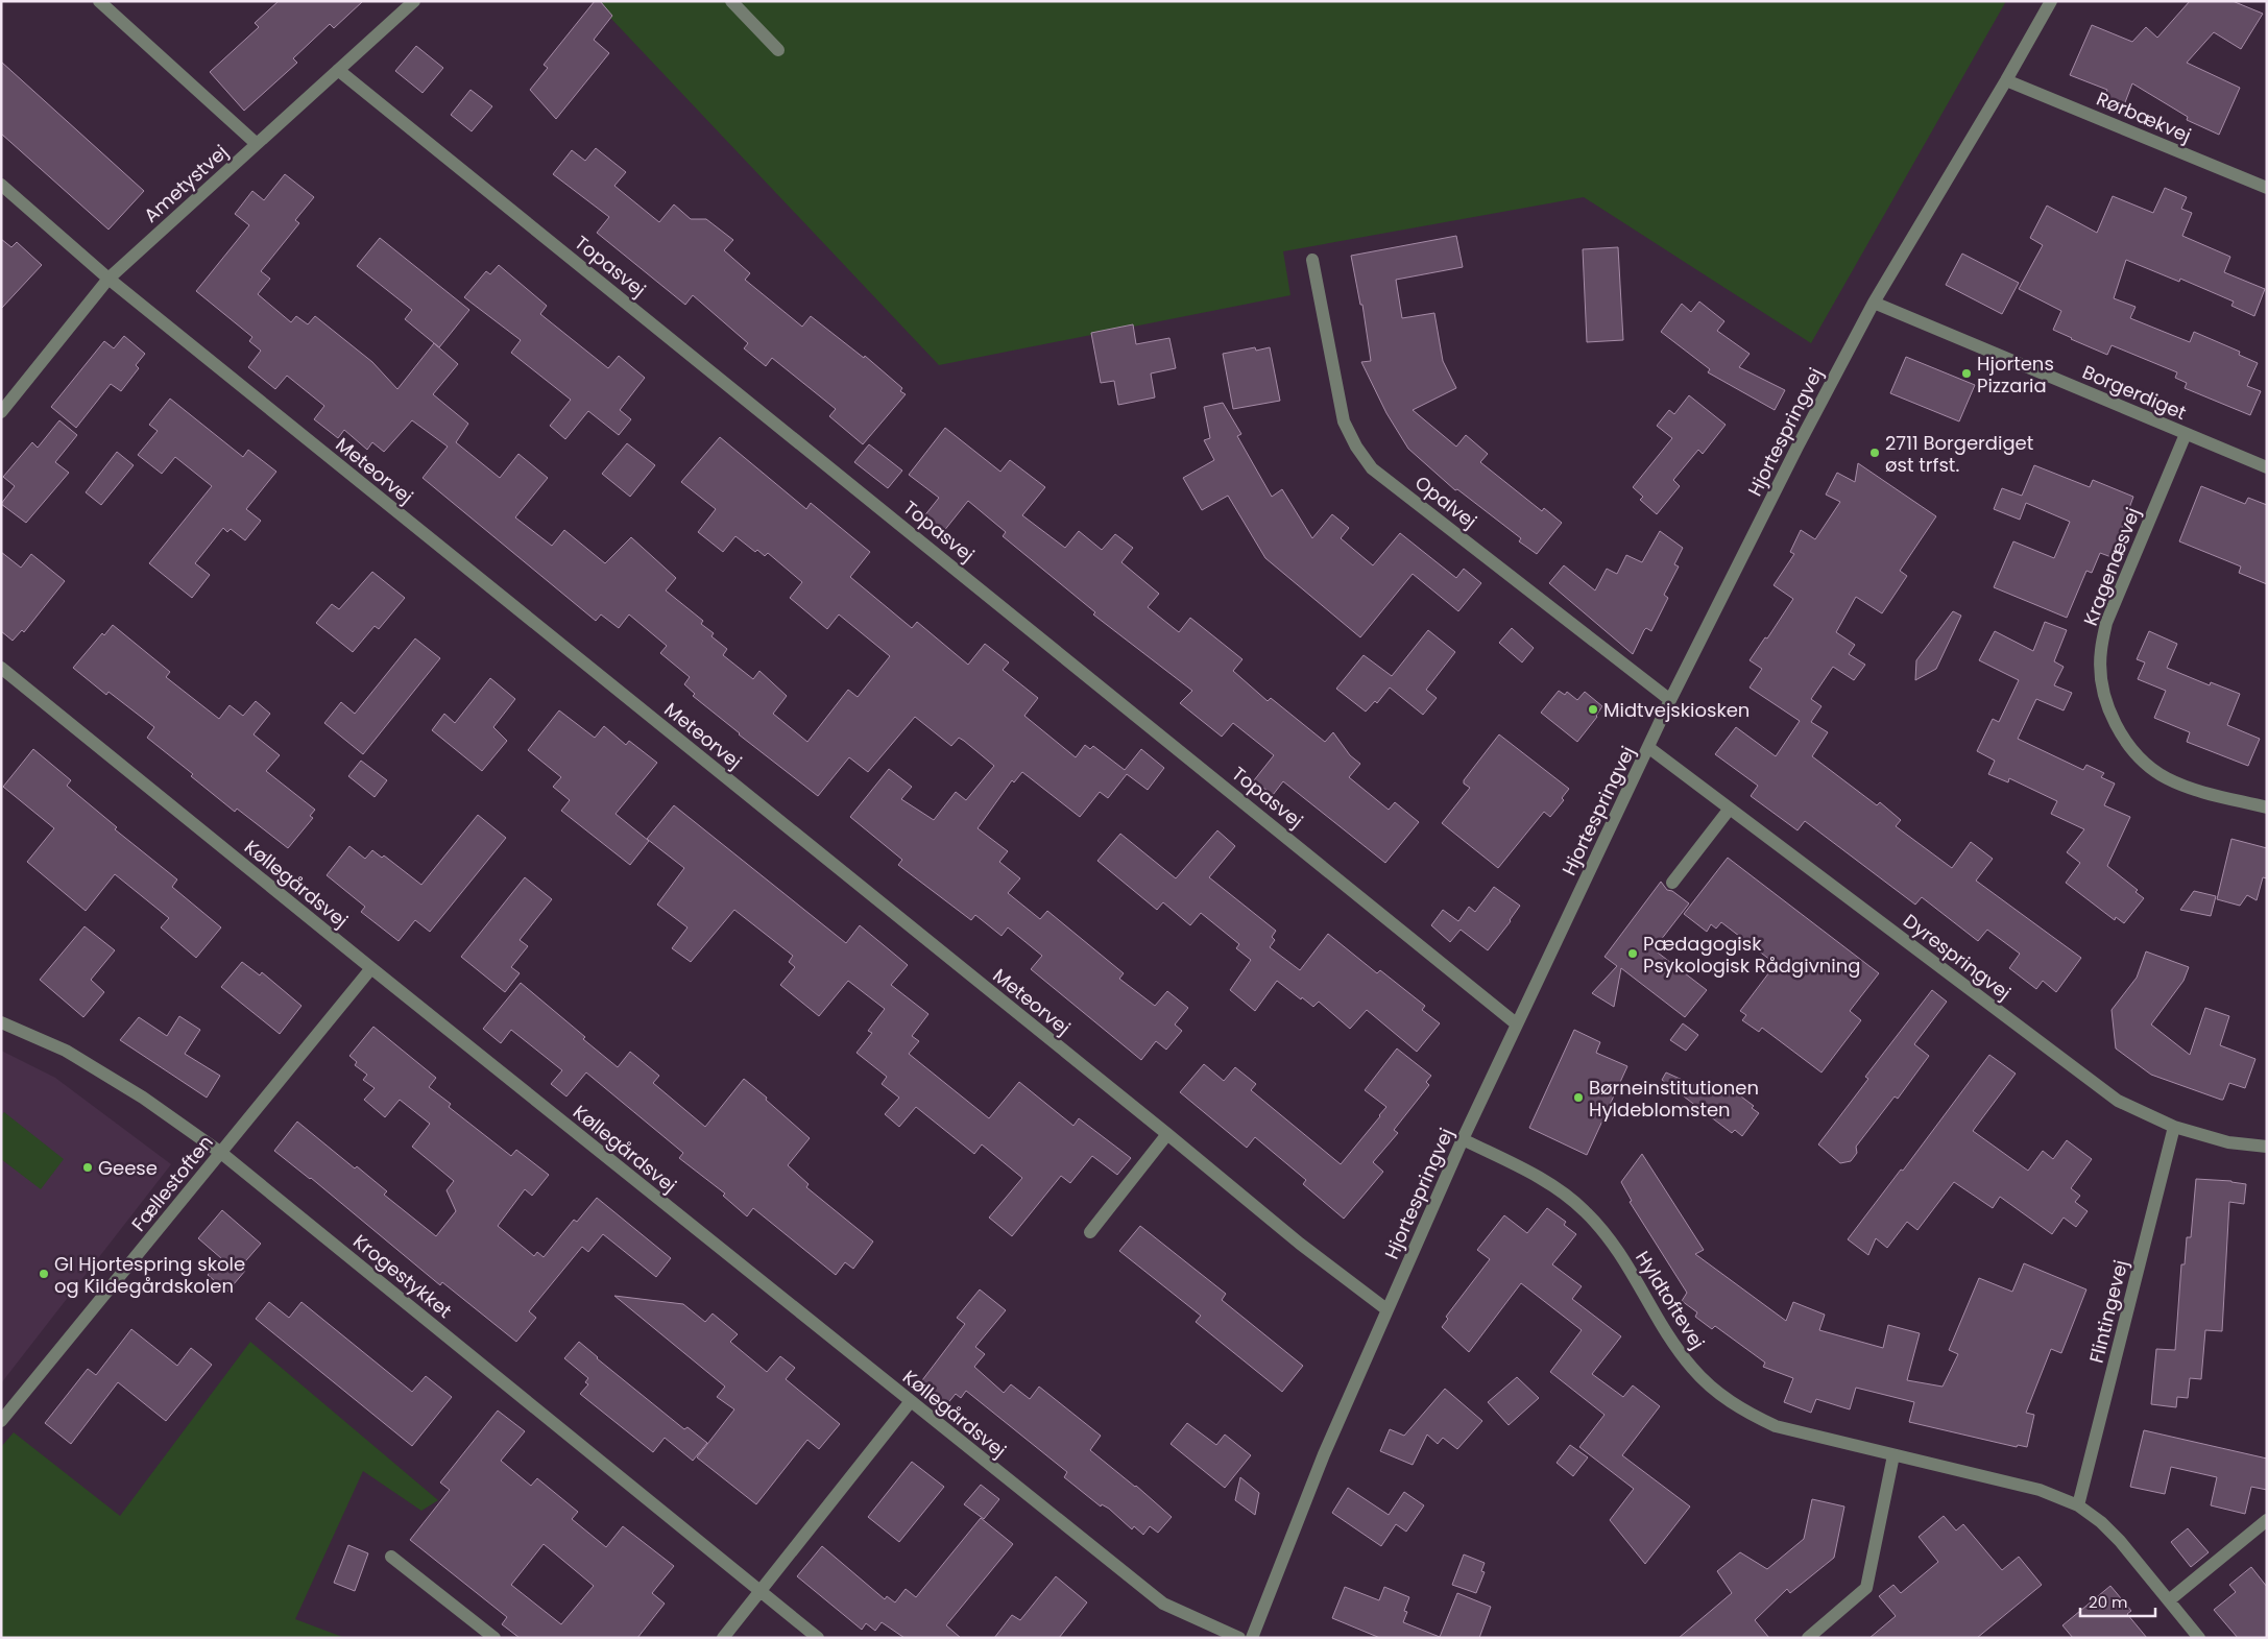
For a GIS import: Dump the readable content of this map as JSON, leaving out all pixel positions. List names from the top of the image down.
{
  "streets": {
    "street": [
      "Rørbækvej",
      "Ametystvej",
      "Topasvej",
      "Borgerdiget",
      "Hjortespringvej",
      "Meteorvej",
      "Opalvej",
      "Kragenæsvej",
      "Køllegårdsvej",
      "Dyrespringvej",
      "Fællestoften",
      "Krogestykket",
      "Hyldtoftevej",
      "Flintingevej"
    ]
  },
  "crossings": [
    ["Rørbækvej", "Hjortespringvej"],
    ["Ametystvej", "Topasvej"],
    ["Ametystvej", "Meteorvej"],
    ["Topasvej", "Hjortespringvej"],
    ["Borgerdiget", "Hjortespringvej"],
    ["Borgerdiget", "Kragenæsvej"],
    ["Hjortespringvej", "Meteorvej"],
    ["Hjortespringvej", "Opalvej"],
    ["Hjortespringvej", "Dyrespringvej"],
    ["Hjortespringvej", "Hyldtoftevej"],
    ["Køllegårdsvej", "Fællestoften"],
    ["Dyrespringvej", "Flintingevej"],
    ["Fællestoften", "Krogestykket"],
    ["Hyldtoftevej", "Flintingevej"]
  ],
  "places": [
    "Hjortens Pizzaria",
    "2711 Borgerdiget øst trfst.",
    "Midtvejskiosken",
    "Pædagogisk Psykologisk Rådgivning",
    "Børneinstitutionen Hyldeblomsten",
    "Geese",
    "Gl Hjortespring skole og Kildegårdskolen"
  ],
  "scale_bar": "20 m"
}
